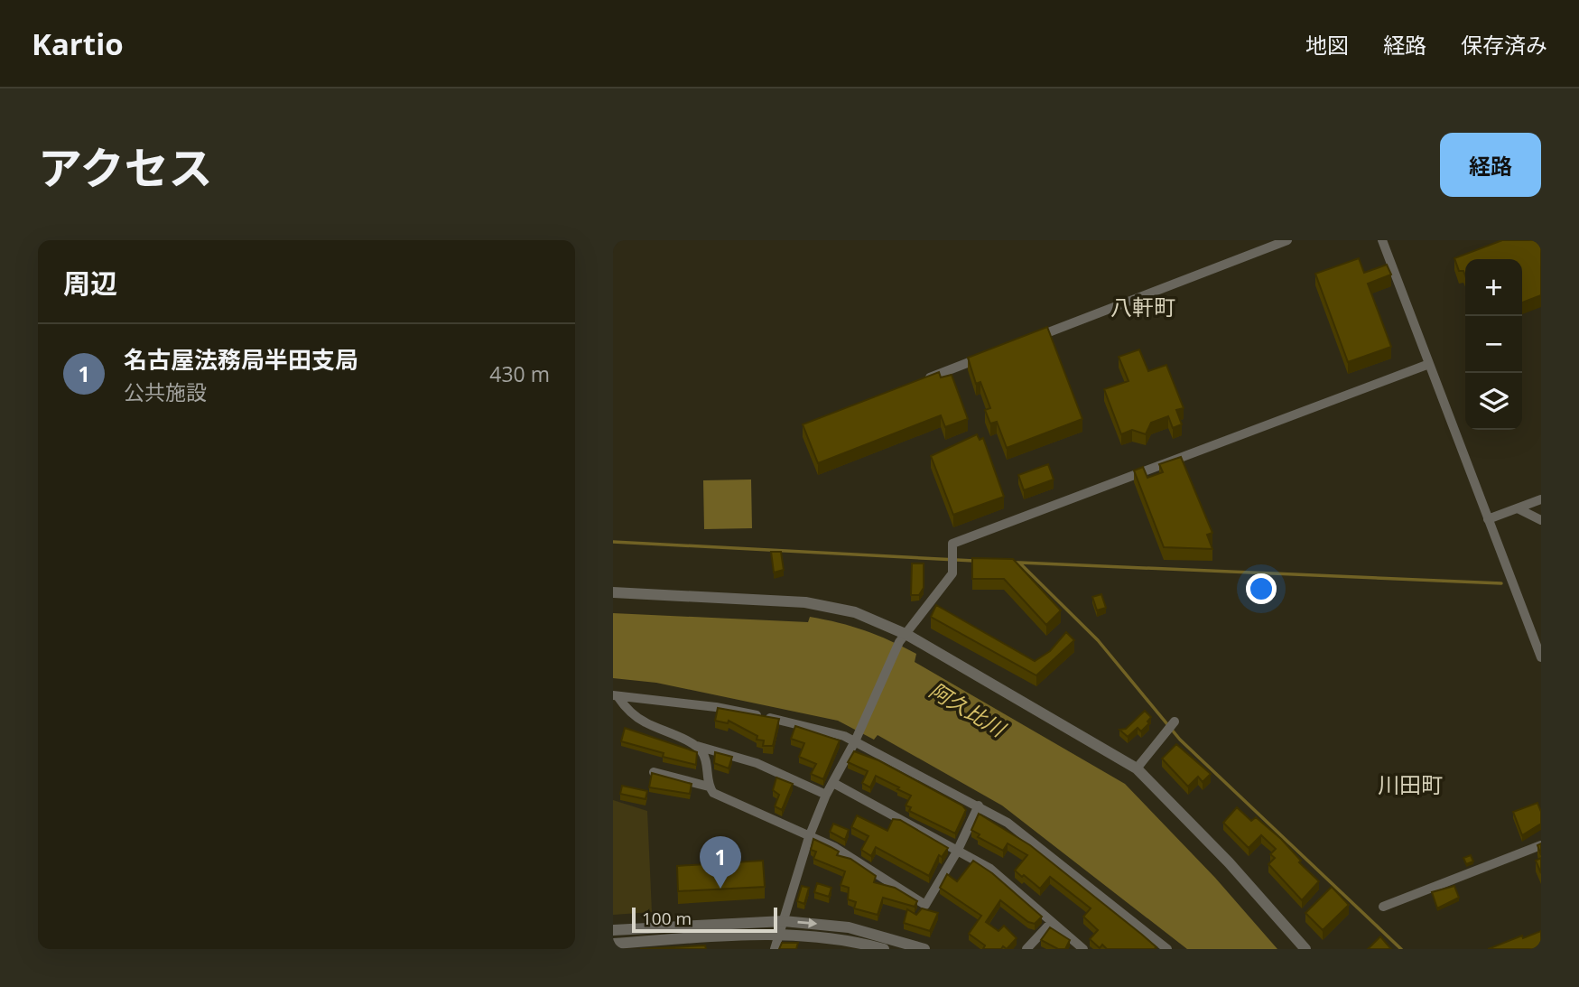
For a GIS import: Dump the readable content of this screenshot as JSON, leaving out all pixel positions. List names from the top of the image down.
{
  "districts": ["八軒町", "川田町"],
  "water": ["阿久比川"],
  "scale_bar": "100 m",
  "page": {
    "header": "Kartio",
    "nav": ["地図", "経路", "保存済み"],
    "title": "アクセス",
    "buttons": "経路",
    "heading": "周辺",
    "map_buttons": ["+", "−"],
    "list": [
      {
        "mark": "1",
        "name": "名古屋法務局半田支局",
        "note": "公共施設",
        "value": "430 m"
      }
    ],
    "pins": "1",
    "scale": "100 m"
  }
}
